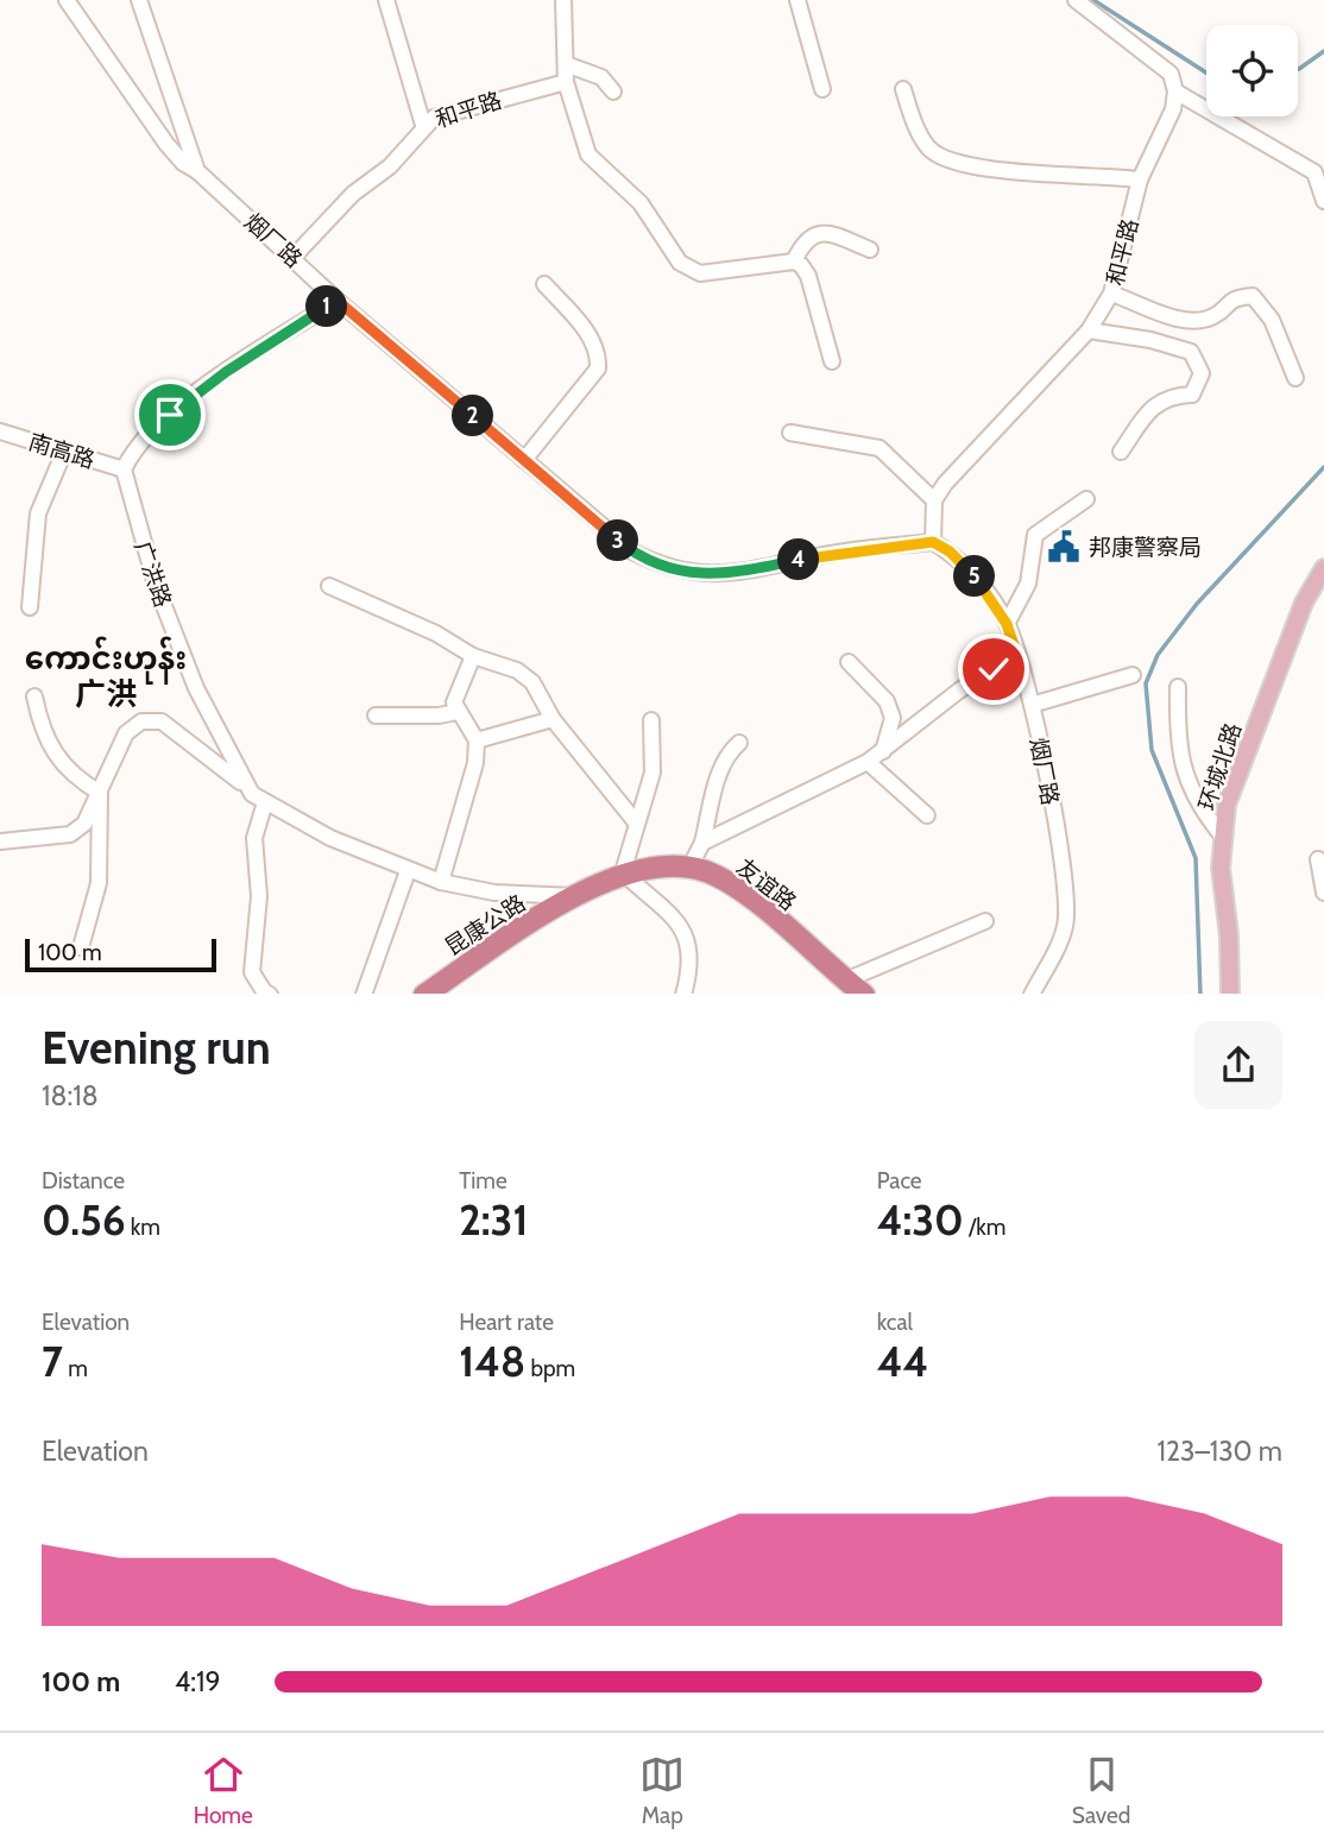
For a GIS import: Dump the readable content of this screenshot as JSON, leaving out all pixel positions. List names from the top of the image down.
{
  "streets": {
    "highway": ["友谊路", "昆康公路"],
    "main road": ["环城北路"],
    "street": [
      "和平路",
      "烟厂路",
      "南高路",
      "广洪路"
    ]
  },
  "crossings": [
    ["和平路", "烟厂路"],
    ["南高路", "广洪路"],
    ["广洪路", "友谊路"],
    ["广洪路", "昆康公路"],
    ["友谊路", "昆康公路"]
  ],
  "districts": ["ကောင်းဟုန်း 广洪"],
  "places": {
    "public building": ["邦康警察局"]
  },
  "scale_bar": "100 m",
  "page": {
    "pins": [
      "1",
      "2",
      "3",
      "4",
      "5"
    ],
    "scale": "100 m",
    "heading": ["Evening run", "18:18"],
    "stats": [
      ["Distance", "0.56 km"],
      ["Time", "2:31"],
      ["Pace", "4:30 /km"],
      ["Elevation", "7 m"],
      ["Heart rate", "148 bpm"],
      ["kcal", "44"]
    ],
    "chart": ["Elevation", "123–130 m"],
    "list": [
      {
        "name": "100 m",
        "note": "4:19"
      }
    ],
    "tabs": ["Home", "Map", "Saved"]
  }
}
